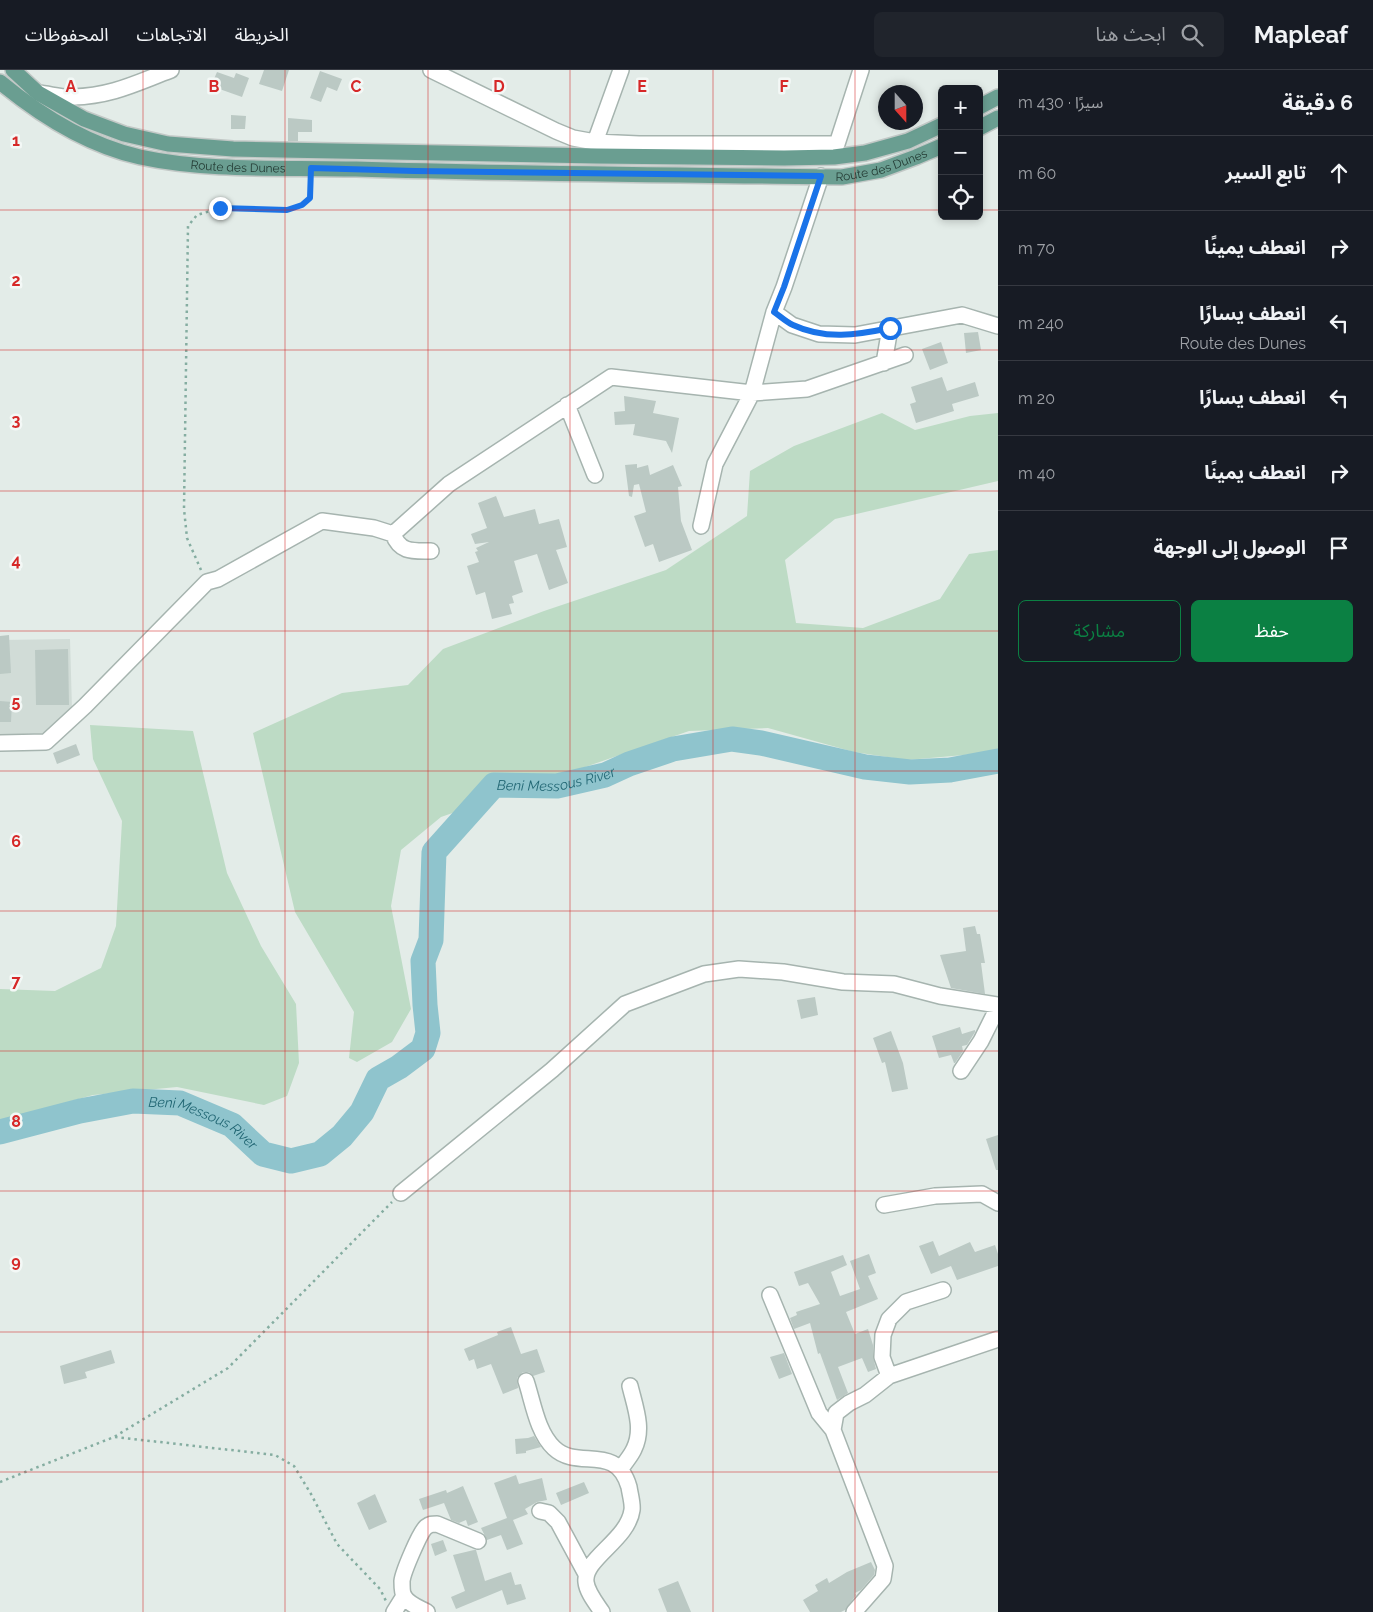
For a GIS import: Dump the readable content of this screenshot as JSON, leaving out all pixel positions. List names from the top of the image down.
{
  "streets": {
    "main road": ["Route des Dunes"]
  },
  "water": ["Beni Messous River"],
  "north": "bottom",
  "page": {
    "header": "Mapleaf",
    "search": "ابحث هنا",
    "nav": ["الخريطة", "الاتجاهات", "المحفوظات"],
    "heading": ["6 دقيقة", "سيرًا · 430 m"],
    "map_buttons": ["+", "−"],
    "list": [
      ["تابع السير", "60 m"],
      ["انعطف يمينًا", "70 m"],
      ["انعطف يسارًا", "Route des Dunes", "240 m"],
      ["انعطف يسارًا", "20 m"],
      ["انعطف يمينًا", "40 m"],
      "الوصول إلى الوجهة"
    ],
    "buttons": ["حفظ", "مشاركة"]
  },
  "grid": {
    "columns": [
      "A",
      "B",
      "C",
      "D",
      "E",
      "F"
    ],
    "rows": [
      "1",
      "2",
      "3",
      "4",
      "5",
      "6",
      "7",
      "8",
      "9"
    ]
  }
}
